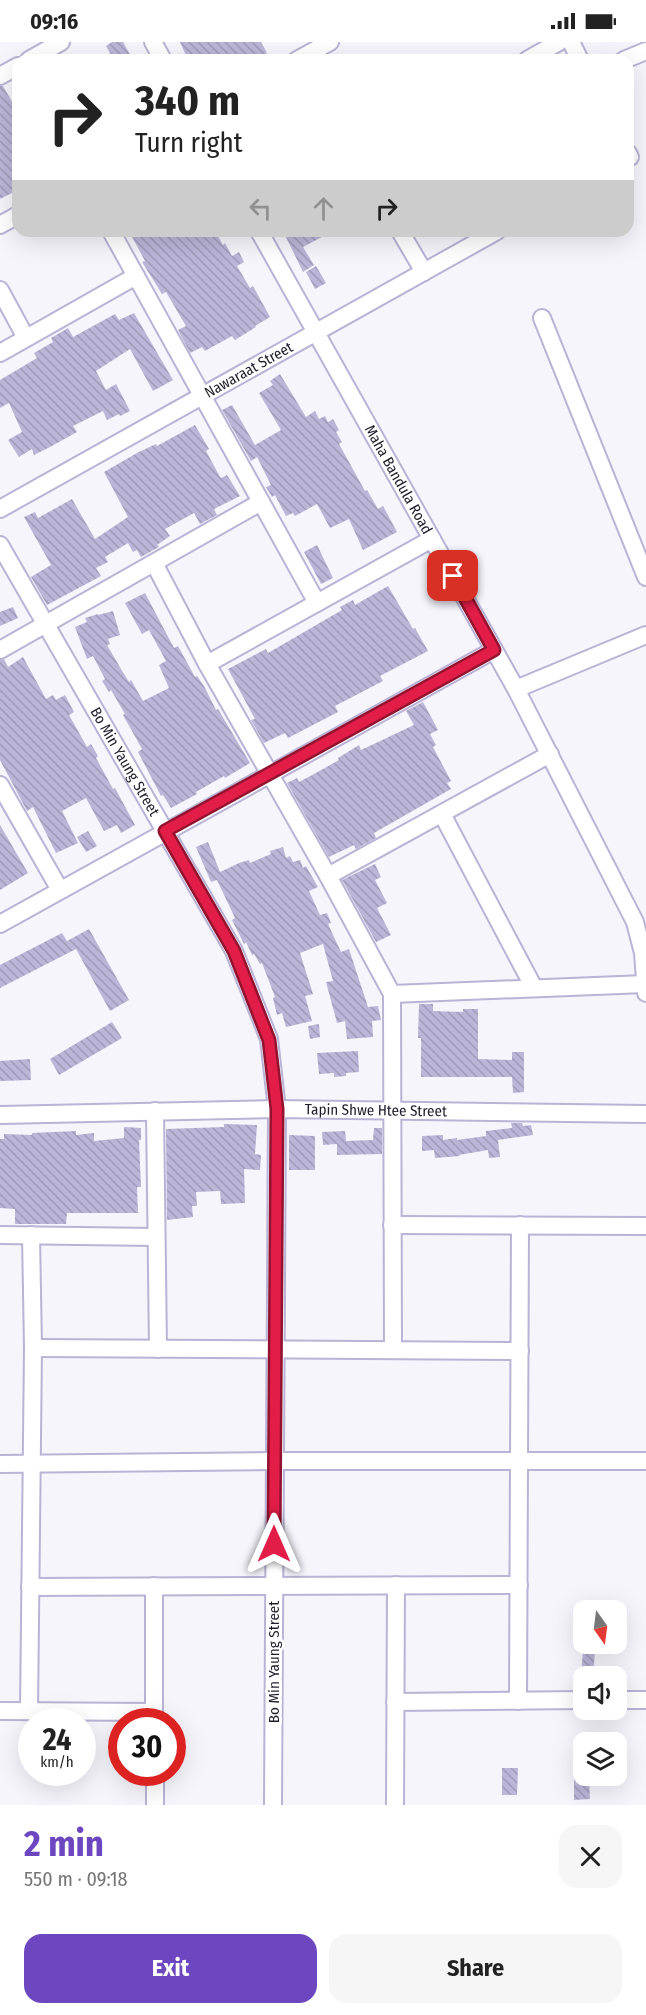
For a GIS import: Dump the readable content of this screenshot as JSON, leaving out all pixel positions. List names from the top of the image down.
{
  "streets": {
    "street": [
      "Nawaraat Street",
      "Maha Bandula Road",
      "Bo Min Yaung Street",
      "Tapin Shwe Htee Street"
    ]
  },
  "crossings": [
    ["Nawaraat Street", "Maha Bandula Road"],
    ["Bo Min Yaung Street", "Tapin Shwe Htee Street"]
  ],
  "north": "bottom",
  "page": {
    "status": "09:16",
    "turn": ["340 m", "Turn right"],
    "speed": "24 km/h",
    "limit": "30",
    "heading": ["2 min", "550 m · 09:18"],
    "buttons": ["Exit", "Share"]
  }
}
